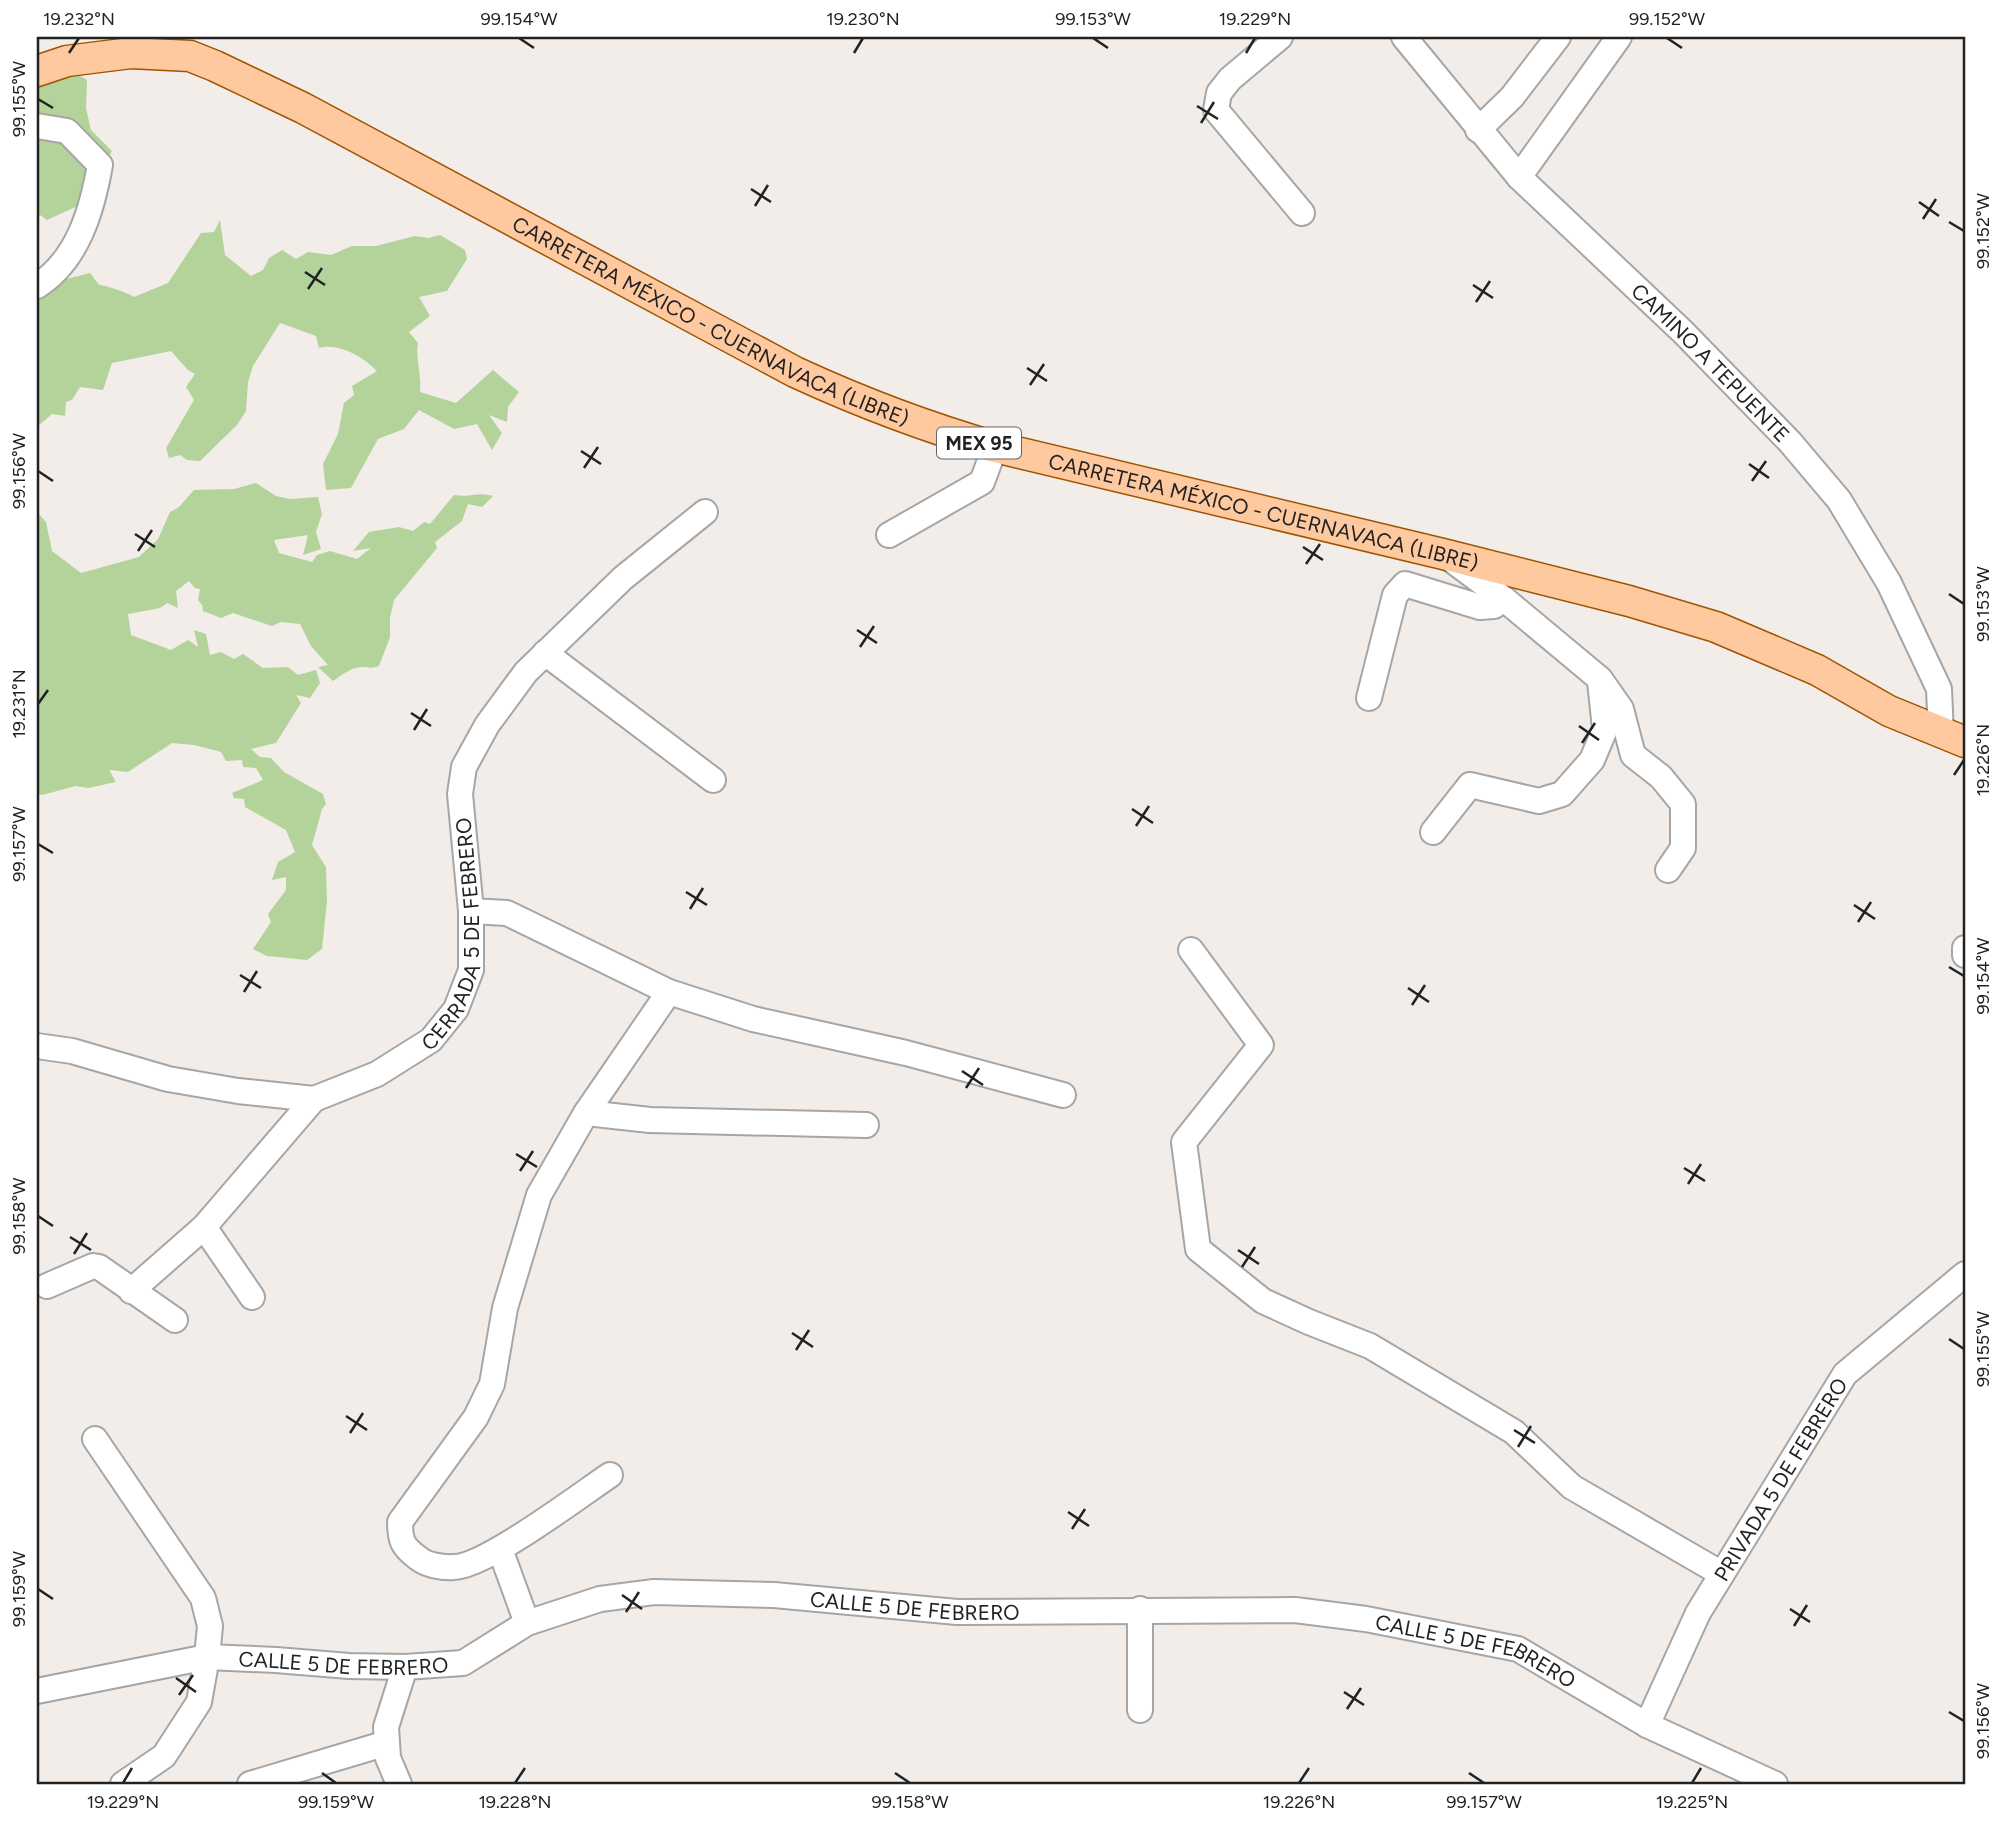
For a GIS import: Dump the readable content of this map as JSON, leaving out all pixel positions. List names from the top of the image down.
{
  "streets": {
    "main road": ["CARRETERA MÉXICO - CUERNAVACA (LIBRE)", "MEX 95"],
    "street": [
      "CAMINO A TEPUENTE",
      "CERRADA 5 DE FEBRERO",
      "PRIVADA 5 DE FEBRERO",
      "CALLE 5 DE FEBRERO"
    ]
  },
  "crossings": [
    ["CARRETERA MÉXICO - CUERNAVACA (LIBRE)", "CAMINO A TEPUENTE"],
    ["PRIVADA 5 DE FEBRERO", "CALLE 5 DE FEBRERO"]
  ],
  "coordinates": [
    "19.232°N",
    "99.154°W",
    "19.230°N",
    "99.153°W",
    "19.229°N",
    "99.152°W",
    "99.155°W",
    "99.156°W",
    "19.231°N",
    "19.226°N",
    "99.157°W",
    "99.158°W",
    "99.159°W",
    "19.228°N",
    "19.225°N"
  ]
}
